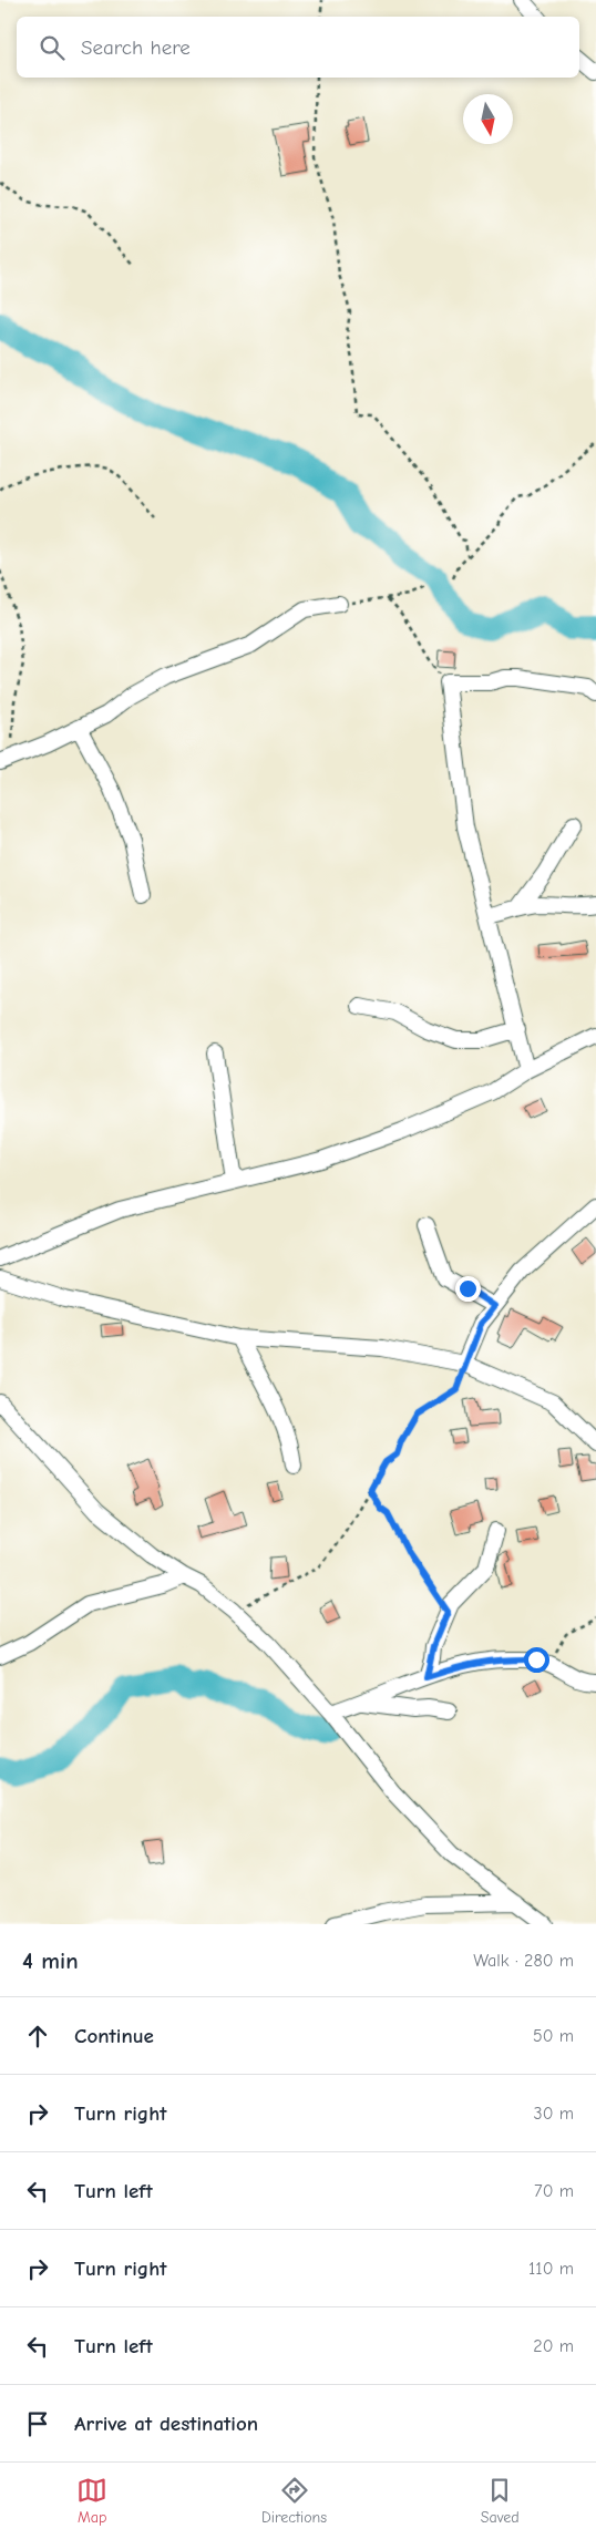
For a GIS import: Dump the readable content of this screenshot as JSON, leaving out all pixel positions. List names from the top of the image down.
{
  "north": "bottom",
  "page": {
    "search": "Search here",
    "heading": ["4 min", "Walk · 280 m"],
    "list": [
      ["Continue", "50 m"],
      ["Turn right", "30 m"],
      ["Turn left", "70 m"],
      ["Turn right", "110 m"],
      ["Turn left", "20 m"],
      "Arrive at destination"
    ],
    "nav": ["Map", "Directions", "Saved"]
  }
}
